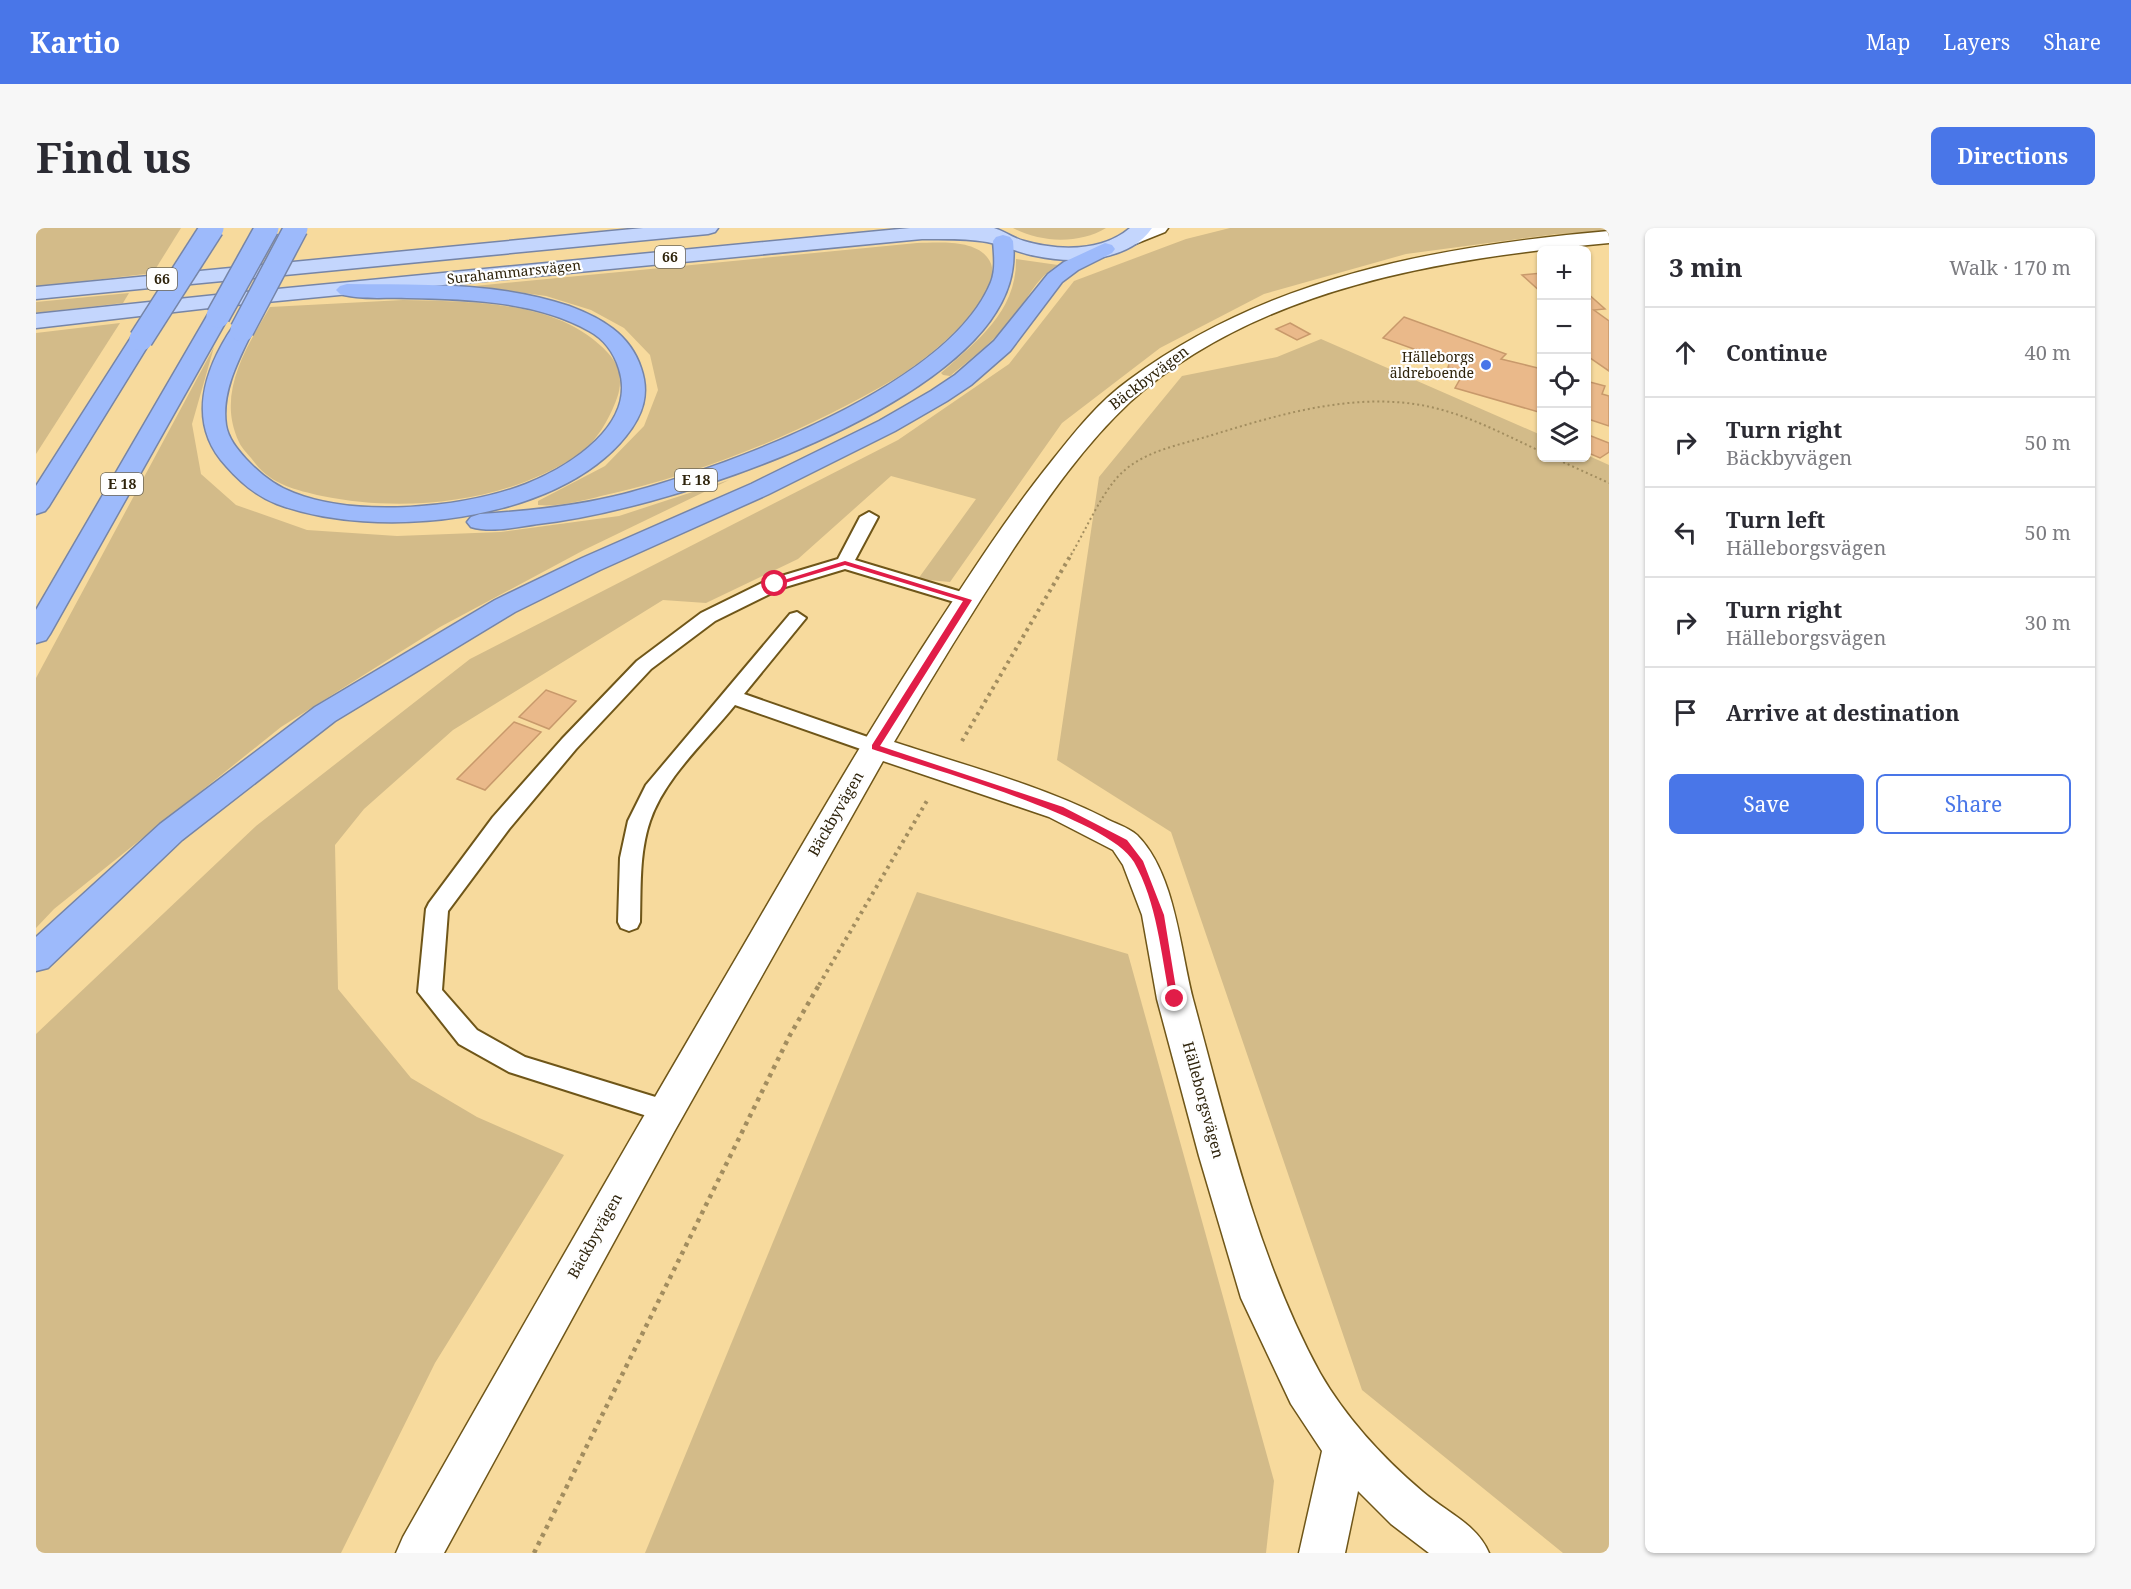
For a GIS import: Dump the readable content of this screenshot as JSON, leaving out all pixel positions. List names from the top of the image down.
{
  "streets": {
    "highway": ["E 18"],
    "main road": ["66", "Surahammarsvägen"],
    "street": ["Bäckbyvägen", "Hälleborgsvägen"]
  },
  "crossings": [
    ["66", "Surahammarsvägen"],
    ["66", "E 18"],
    ["Surahammarsvägen", "E 18"],
    ["Bäckbyvägen", "Hälleborgsvägen"]
  ],
  "places": ["Hälleborgs äldreboende"],
  "page": {
    "header": "Kartio",
    "nav": ["Map", "Layers", "Share"],
    "buttons": [
      "Directions",
      ["Save", "Share"]
    ],
    "title": "Find us",
    "heading": ["3 min", "Walk · 170 m"],
    "map_buttons": ["+", "−"],
    "list": [
      ["Continue", "40 m"],
      ["Turn right", "Bäckbyvägen", "50 m"],
      ["Turn left", "Hälleborgsvägen", "50 m"],
      ["Turn right", "Hälleborgsvägen", "30 m"],
      "Arrive at destination"
    ]
  }
}
